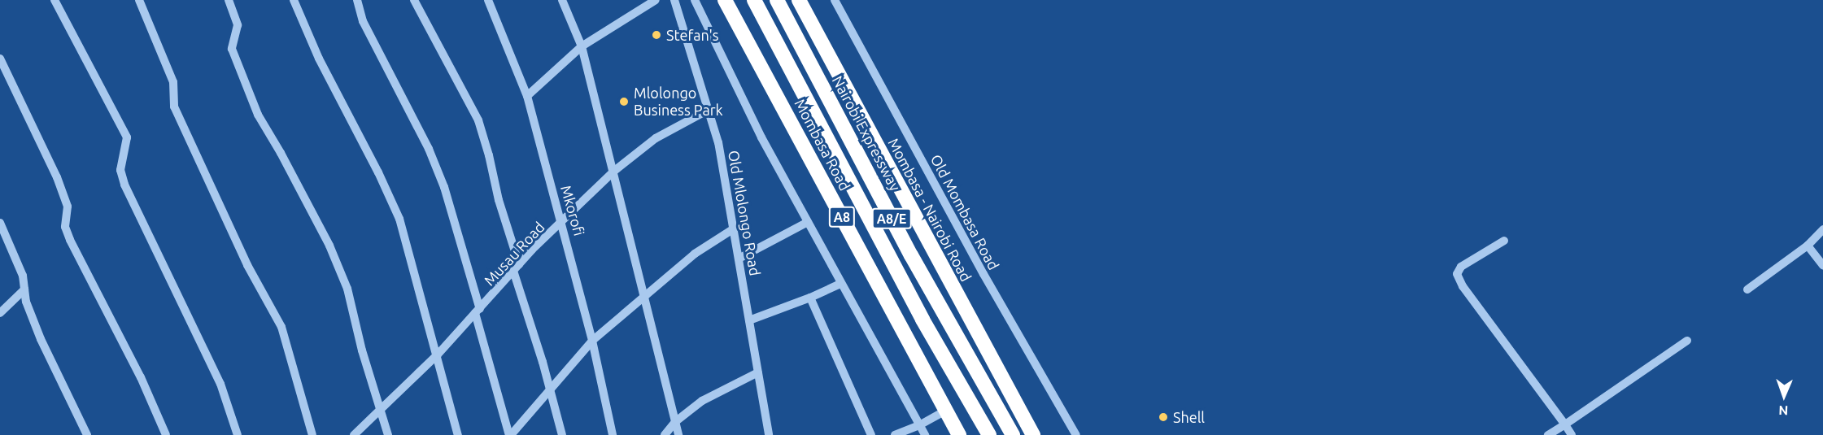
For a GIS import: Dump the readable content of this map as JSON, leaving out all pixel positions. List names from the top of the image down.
{
  "streets": {
    "highway": [
      "Nairobi Expressway",
      "Mombasa Road",
      "Mombasa - Nairobi Road",
      "A8",
      "A8/E"
    ],
    "street": [
      "Mkorofi",
      "Old Mombasa Road",
      "Old Mlolongo Road",
      "Musau Road"
    ]
  },
  "crossings": [
    ["Mkorofi", "Musau Road"],
    ["Old Mlolongo Road", "Musau Road"]
  ],
  "places": ["Stefan's", "Mlolongo Business Park", "Shell"],
  "north": "bottom"
}
